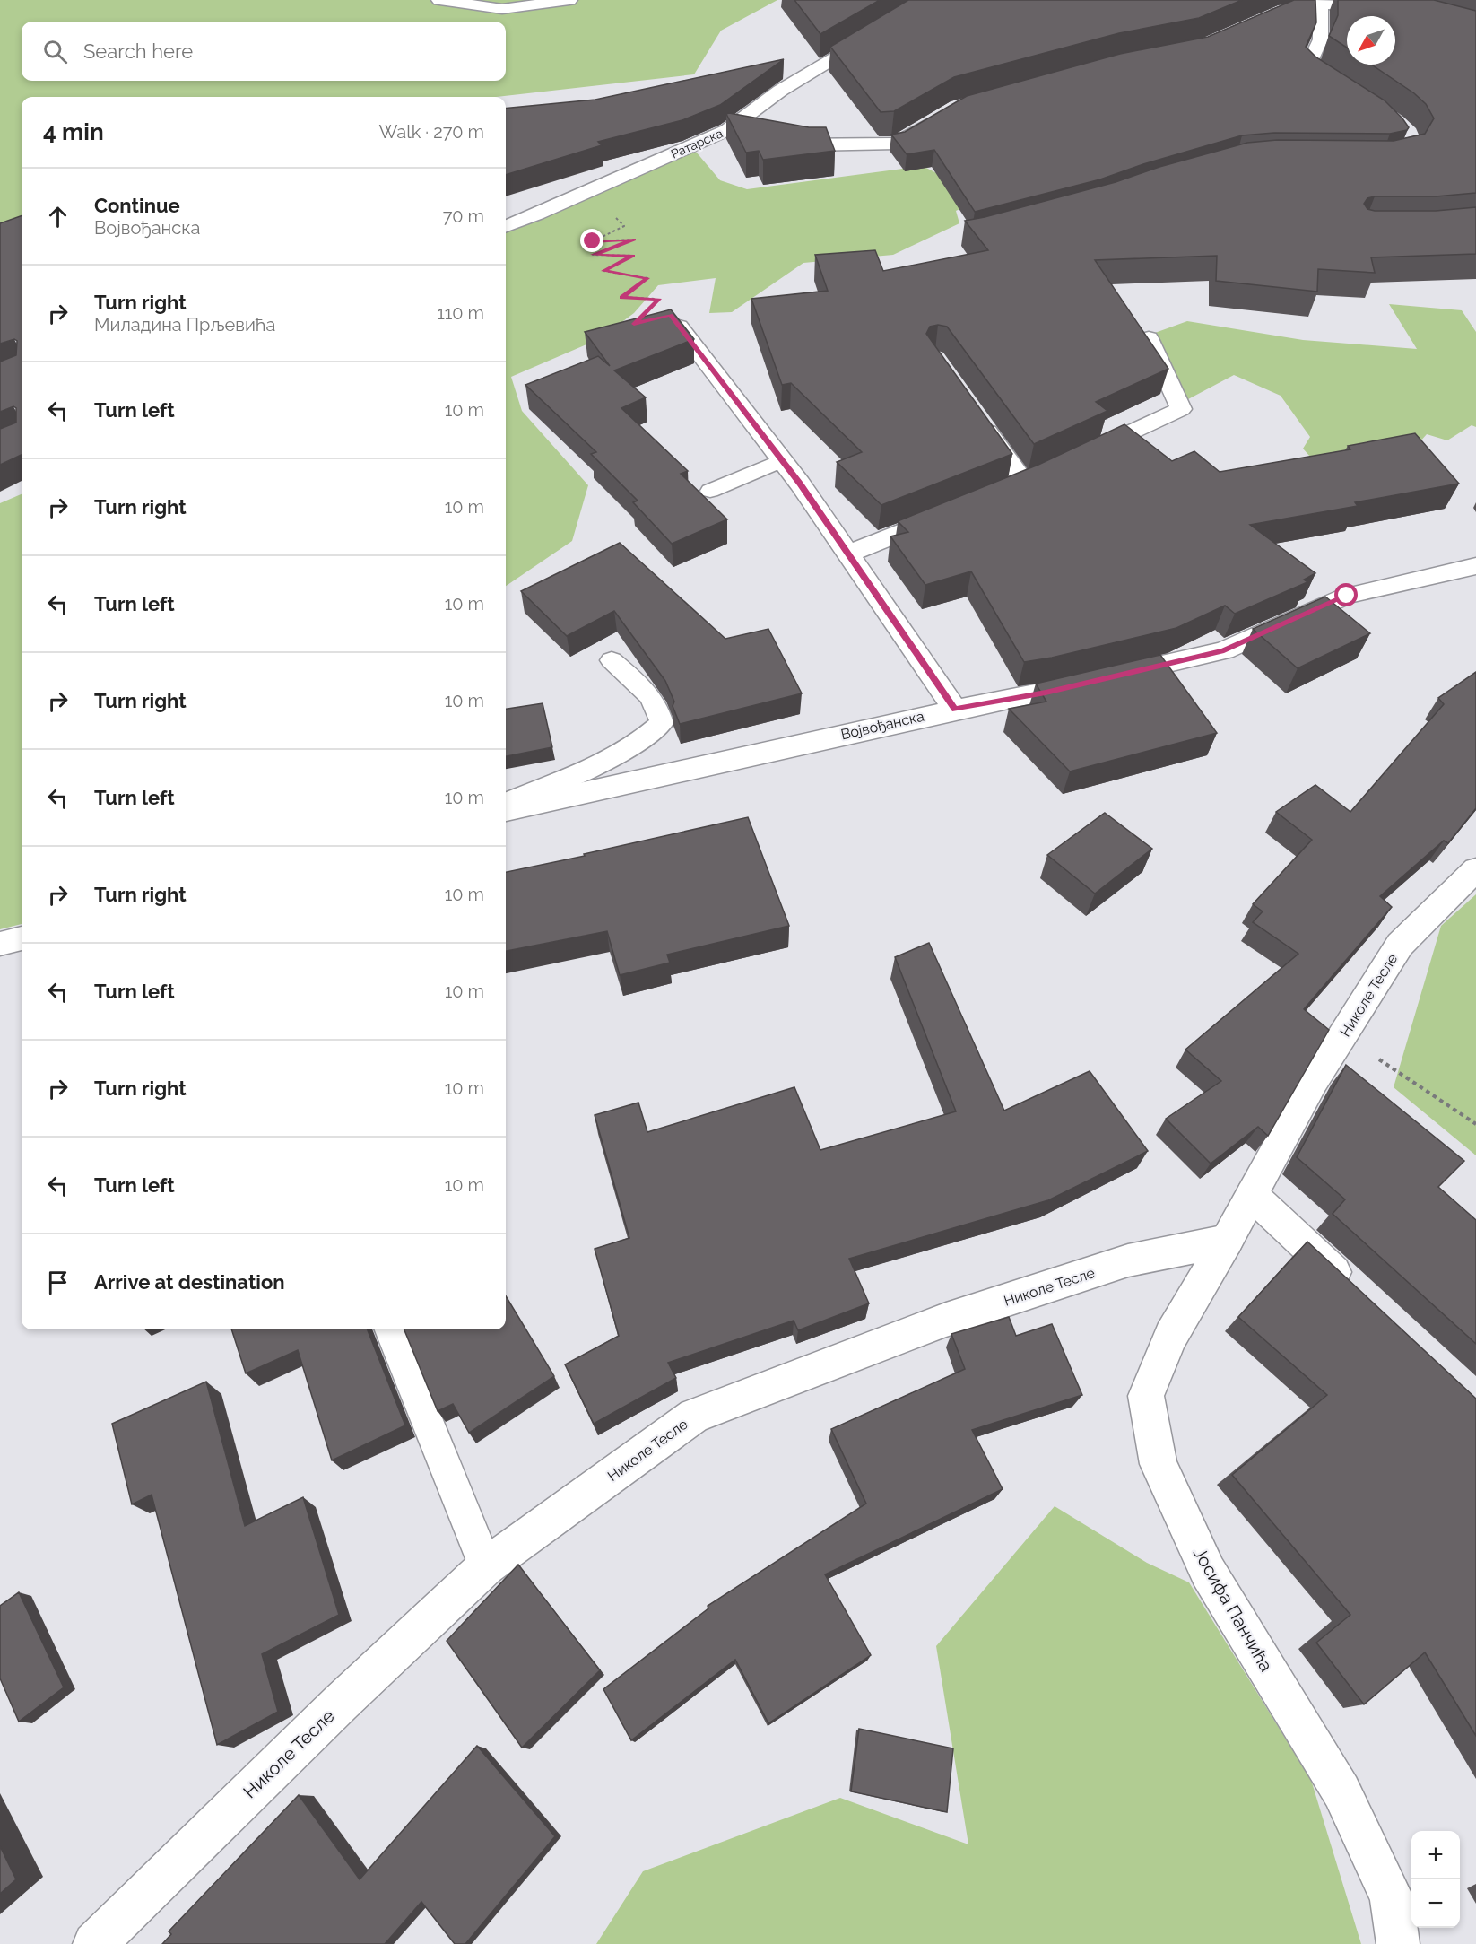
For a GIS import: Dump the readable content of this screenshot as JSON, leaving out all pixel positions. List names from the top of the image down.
{
  "streets": {
    "street": [
      "Ратарска",
      "Војвођанска",
      "Николе Тесле",
      "Јосифа Панчића"
    ]
  },
  "crossings": [
    ["Николе Тесле", "Јосифа Панчића"]
  ],
  "north": "bottom left",
  "page": {
    "search": "Search here",
    "heading": ["4 min", "Walk · 270 m"],
    "list": [
      ["Continue", "Војвођанска", "70 m"],
      ["Turn right", "Миладина Прљевића", "110 m"],
      ["Turn left", "10 m"],
      ["Turn right", "10 m"],
      ["Turn left", "10 m"],
      ["Turn right", "10 m"],
      ["Turn left", "10 m"],
      ["Turn right", "10 m"],
      ["Turn left", "10 m"],
      ["Turn right", "10 m"],
      ["Turn left", "10 m"],
      "Arrive at destination"
    ],
    "map_buttons": ["+", "−"]
  }
}
